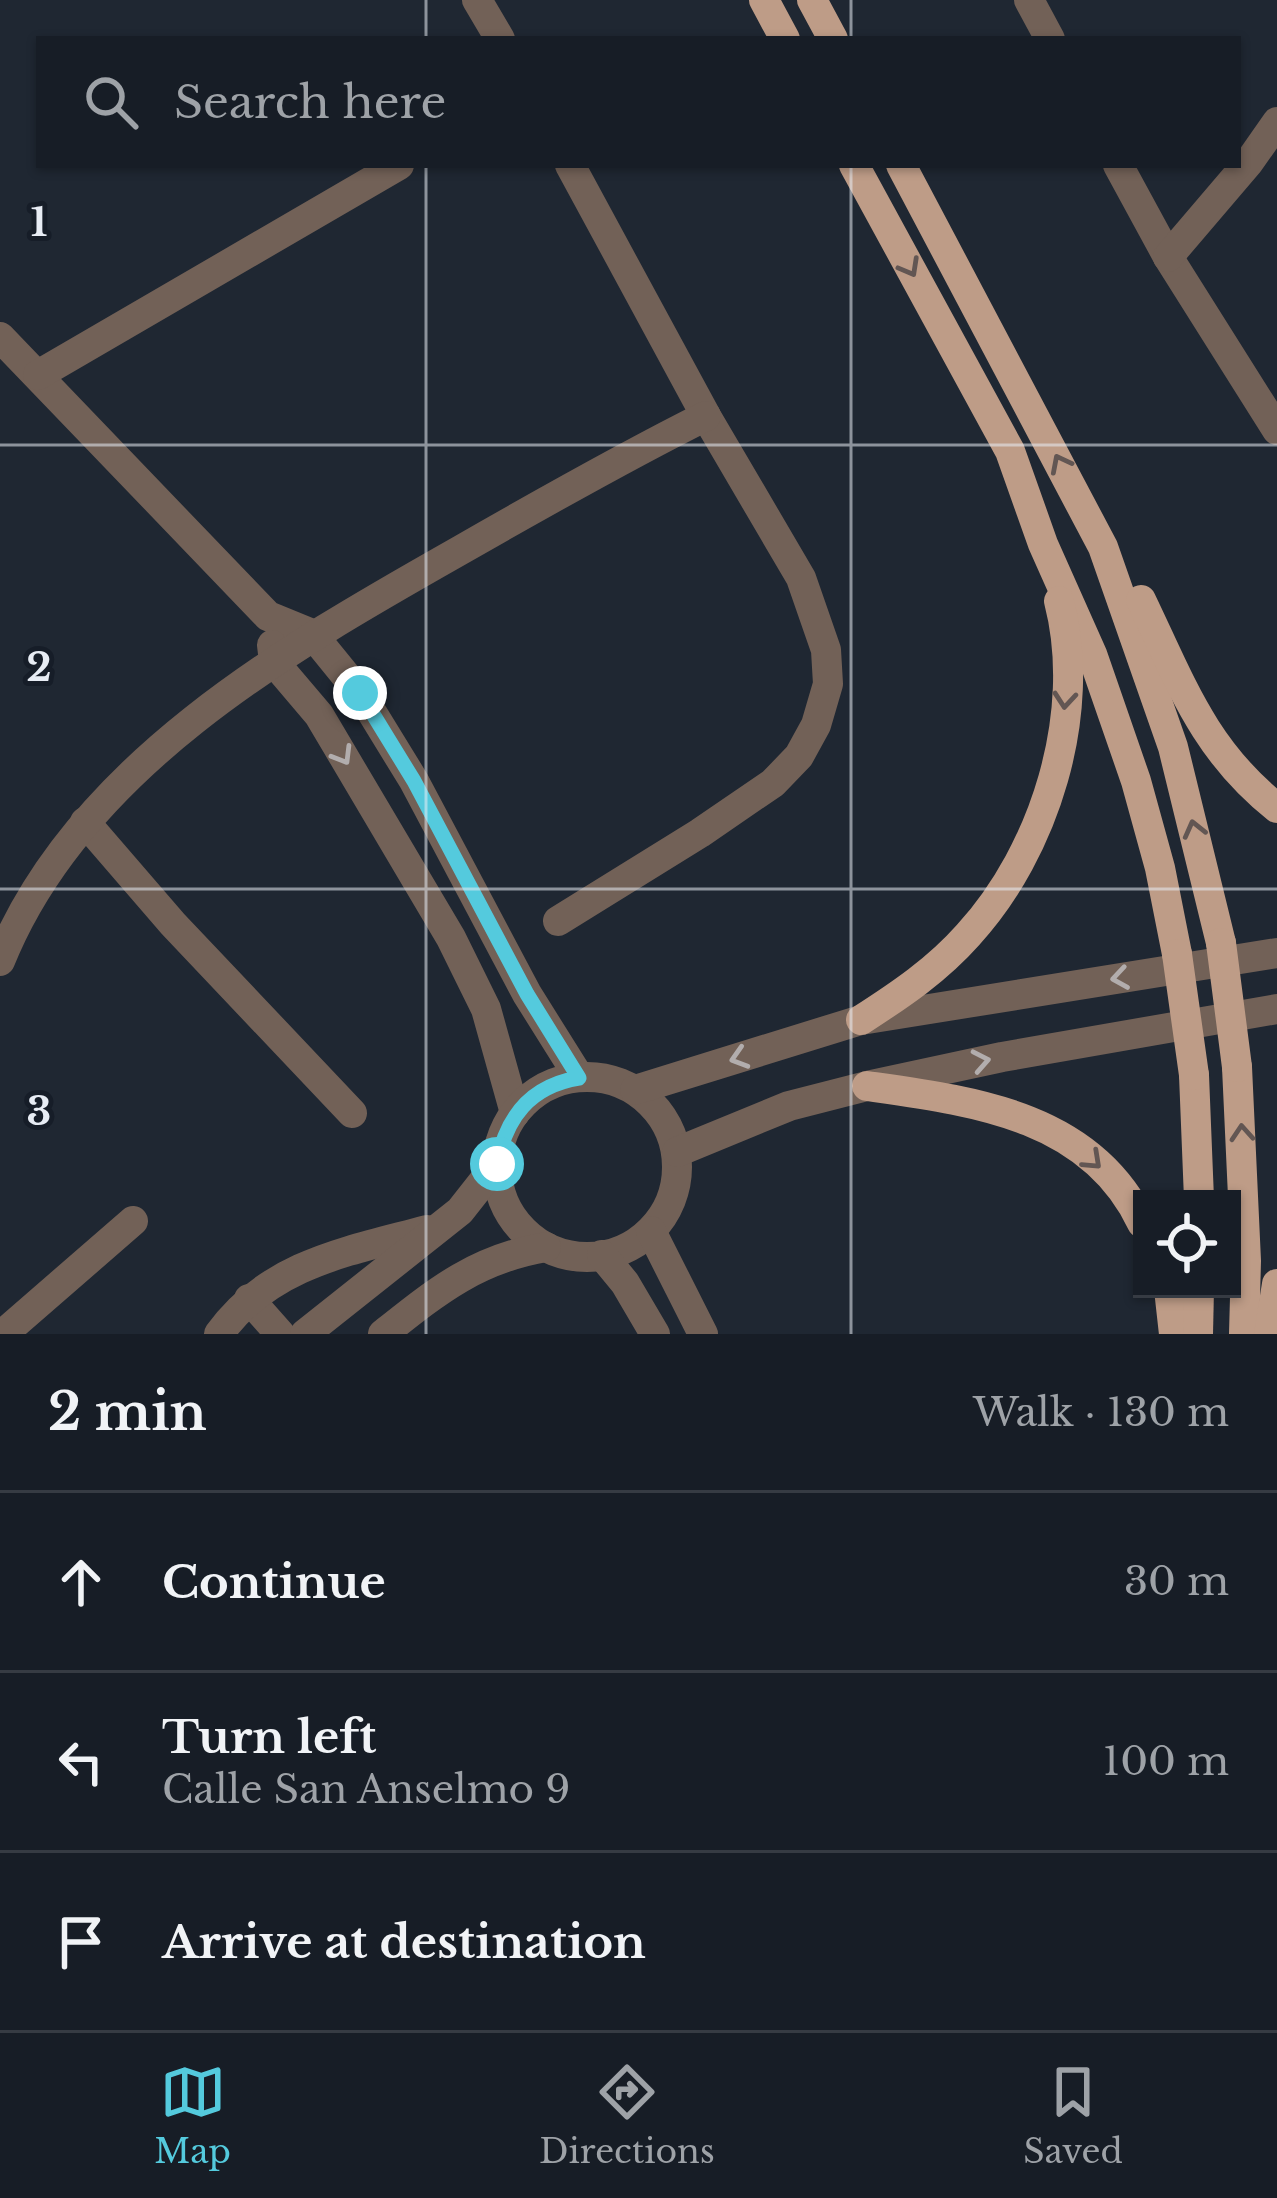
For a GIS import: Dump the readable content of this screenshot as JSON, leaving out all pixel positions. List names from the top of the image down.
{
  "page": {
    "search": "Search here",
    "heading": ["2 min", "Walk · 130 m"],
    "list": [
      ["Continue", "30 m"],
      ["Turn left", "Calle San Anselmo 9", "100 m"],
      "Arrive at destination"
    ],
    "nav": ["Map", "Directions", "Saved"]
  },
  "grid": {
    "rows": ["1", "2", "3"]
  }
}
